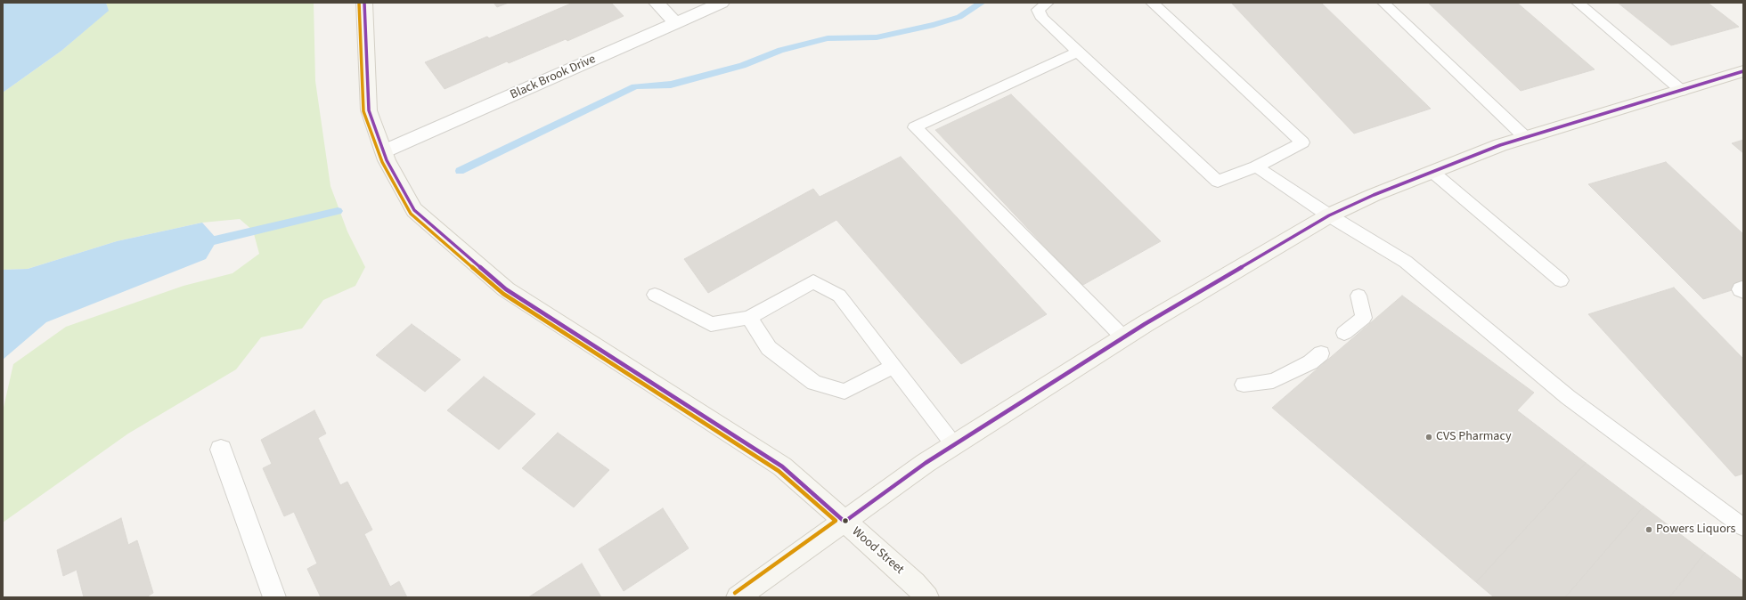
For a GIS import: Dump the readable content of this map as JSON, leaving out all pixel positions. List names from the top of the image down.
{
  "streets": {
    "main road": ["Wood Street"],
    "street": ["Black Brook Drive"]
  },
  "crossings": [
    ["Black Brook Drive", "Wood Street"]
  ],
  "places": ["CVS Pharmacy", "Powers Liquors"]
}
